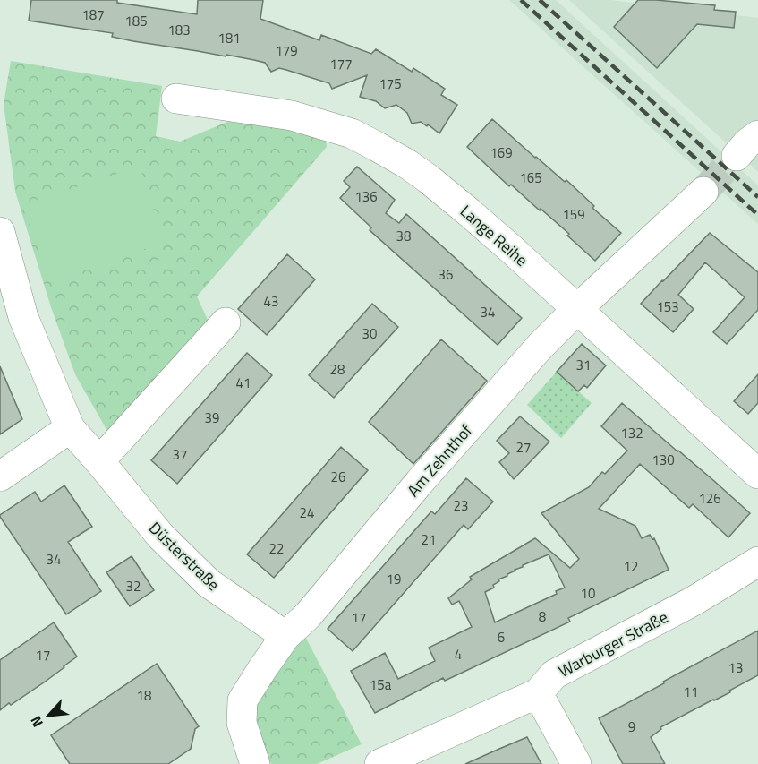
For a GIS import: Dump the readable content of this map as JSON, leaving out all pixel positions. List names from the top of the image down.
{
  "streets": {
    "street": [
      "Lange Reihe",
      "Am Zehnthof",
      "Düsterstraße",
      "Warburger Straße"
    ]
  },
  "crossings": [
    ["Lange Reihe", "Am Zehnthof"],
    ["Am Zehnthof", "Düsterstraße"]
  ],
  "house_numbers": [
    "187",
    "185",
    "183",
    "181",
    "179",
    "177",
    "175",
    "169",
    "165",
    "136",
    "159",
    "38",
    "36",
    "43",
    "153",
    "34",
    "30",
    "31",
    "28",
    "41",
    "39",
    "132",
    "27",
    "37",
    "130",
    "26",
    "126",
    "23",
    "24",
    "21",
    "22",
    "34",
    "12",
    "19",
    "32",
    "10",
    "8",
    "17",
    "6",
    "4",
    "17",
    "13",
    "15a",
    "11",
    "18",
    "9"
  ],
  "north": "bottom left"
}
